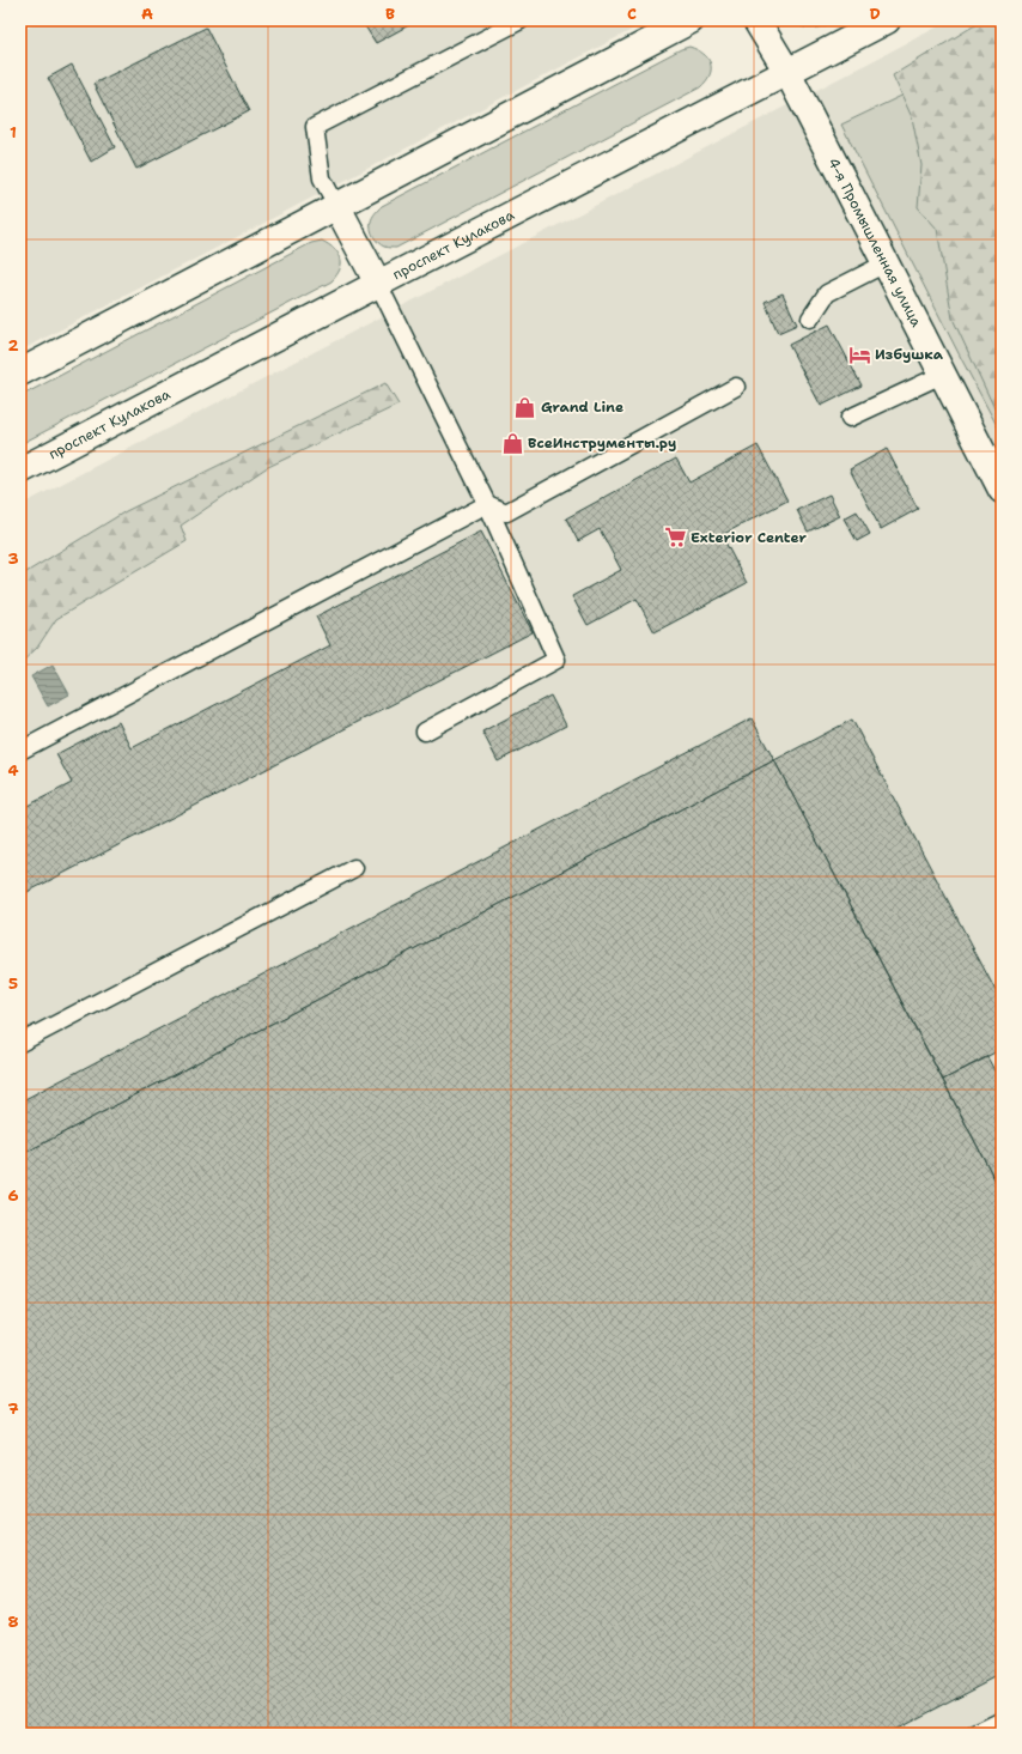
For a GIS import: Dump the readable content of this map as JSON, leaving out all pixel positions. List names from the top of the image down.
{
  "streets": {
    "main road": ["4-я Промышленная улица", "проспект Кулакова"]
  },
  "crossings": [
    ["4-я Промышленная улица", "проспект Кулакова"]
  ],
  "places": {
    "hotel": ["Избушка"],
    "shop": ["Grand Line", "ВсеИнструменты.ру"],
    "supermarket": ["Exterior Center"]
  },
  "grid": {
    "columns": [
      "A",
      "B",
      "C",
      "D"
    ],
    "rows": [
      "1",
      "2",
      "3",
      "4",
      "5",
      "6",
      "7",
      "8"
    ]
  }
}
